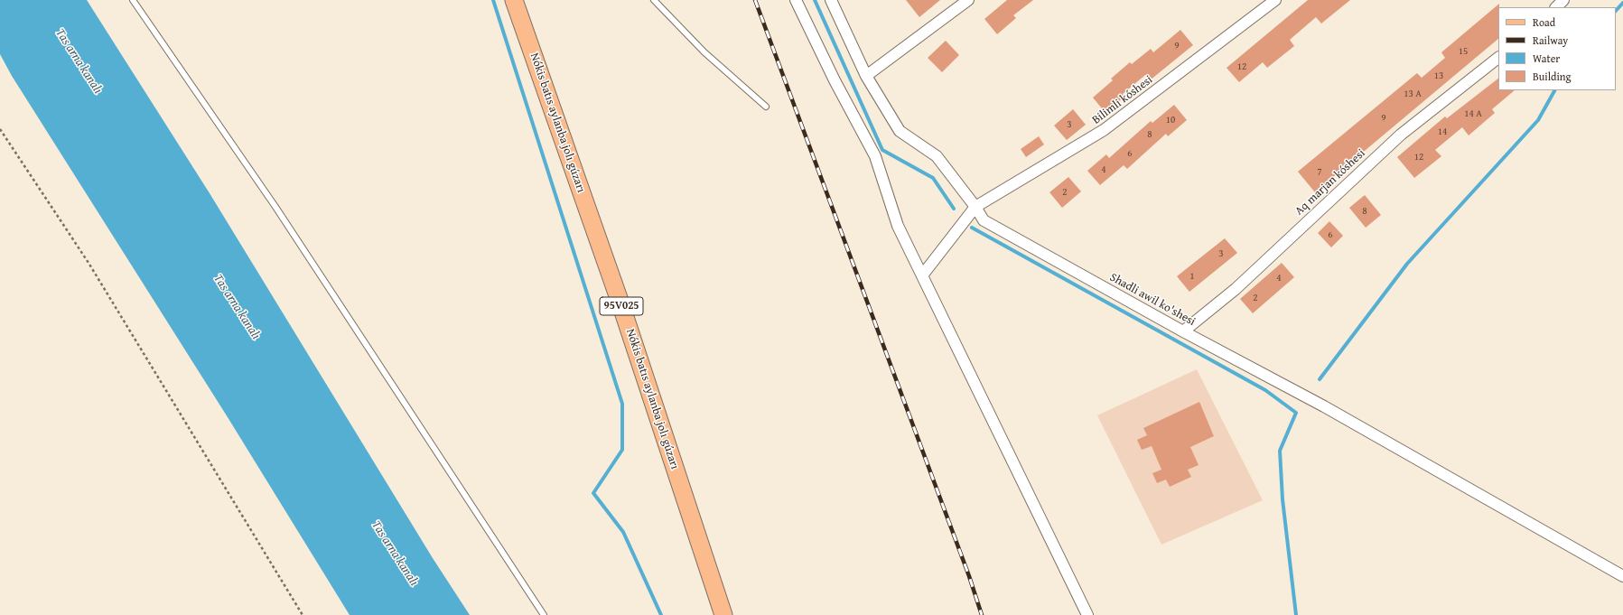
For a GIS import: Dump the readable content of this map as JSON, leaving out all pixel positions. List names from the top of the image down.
{
  "streets": {
    "main road": ["Nókis batıs aylanba jolı gúzarı", "95V025"],
    "street": ["Bilimli kóshesi", "Aq marjan kóshesi", "Shadli awil ko'shesi"]
  },
  "crossings": [
    ["Bilimli kóshesi", "Shadli awil ko'shesi"],
    ["Aq marjan kóshesi", "Shadli awil ko'shesi"]
  ],
  "water": ["Tas arna kanalı"],
  "house_numbers": [
    "9",
    "15",
    "12",
    "13",
    "13 А",
    "14 А",
    "9",
    "10",
    "3",
    "14",
    "8",
    "6",
    "12",
    "4",
    "7",
    "2",
    "8",
    "6",
    "3",
    "1",
    "4",
    "2"
  ],
  "legend": [
    "Road",
    "Railway",
    "Water",
    "Building"
  ]
}
